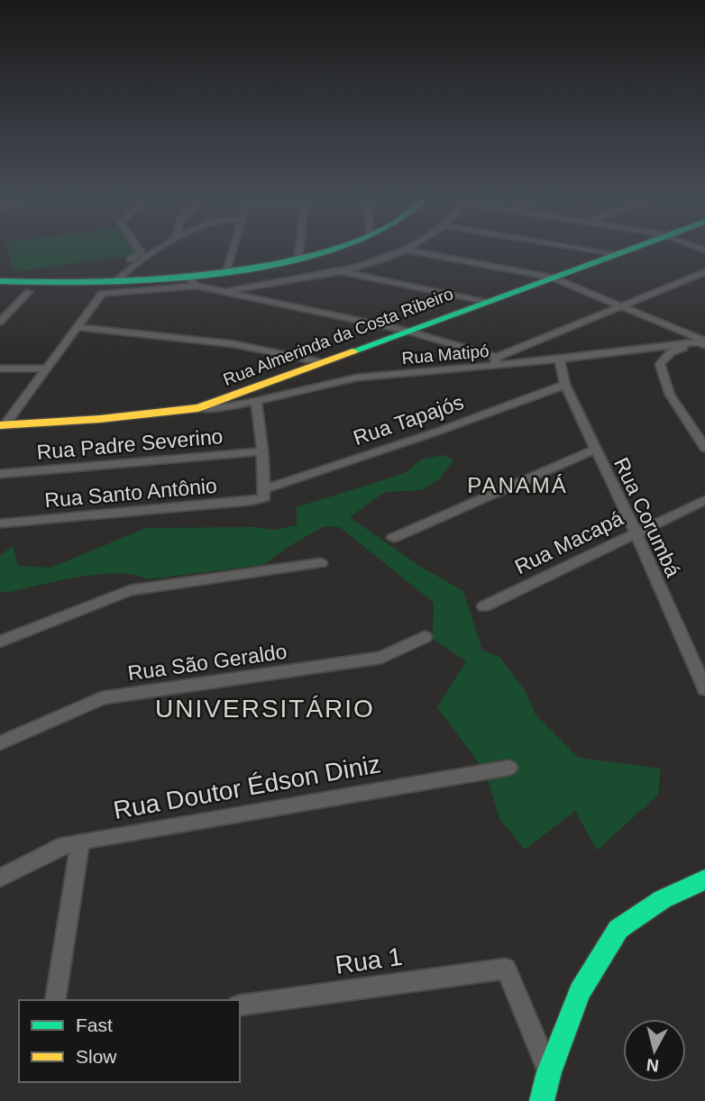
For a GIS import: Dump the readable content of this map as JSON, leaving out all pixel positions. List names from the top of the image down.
{
  "streets": {
    "main road": ["Rua Almerinda da Costa Ribeiro"],
    "street": [
      "Rua Matipó",
      "Rua Tapajós",
      "Rua Padre Severino",
      "Rua Santo Antônio",
      "Rua Corumbá",
      "Rua Macapá",
      "Rua São Geraldo",
      "Rua Doutor Édson Diniz",
      "Rua 1"
    ]
  },
  "crossings": [
    ["Rua Almerinda da Costa Ribeiro", "Rua Matipó"],
    ["Rua Matipó", "Rua Corumbá"],
    ["Rua Tapajós", "Rua Santo Antônio"],
    ["Rua Tapajós", "Rua Corumbá"],
    ["Rua Corumbá", "Rua Macapá"]
  ],
  "districts": ["PANAMÁ", "UNIVERSITÁRIO"],
  "legend": ["Fast", "Slow"],
  "north": "bottom"
}
